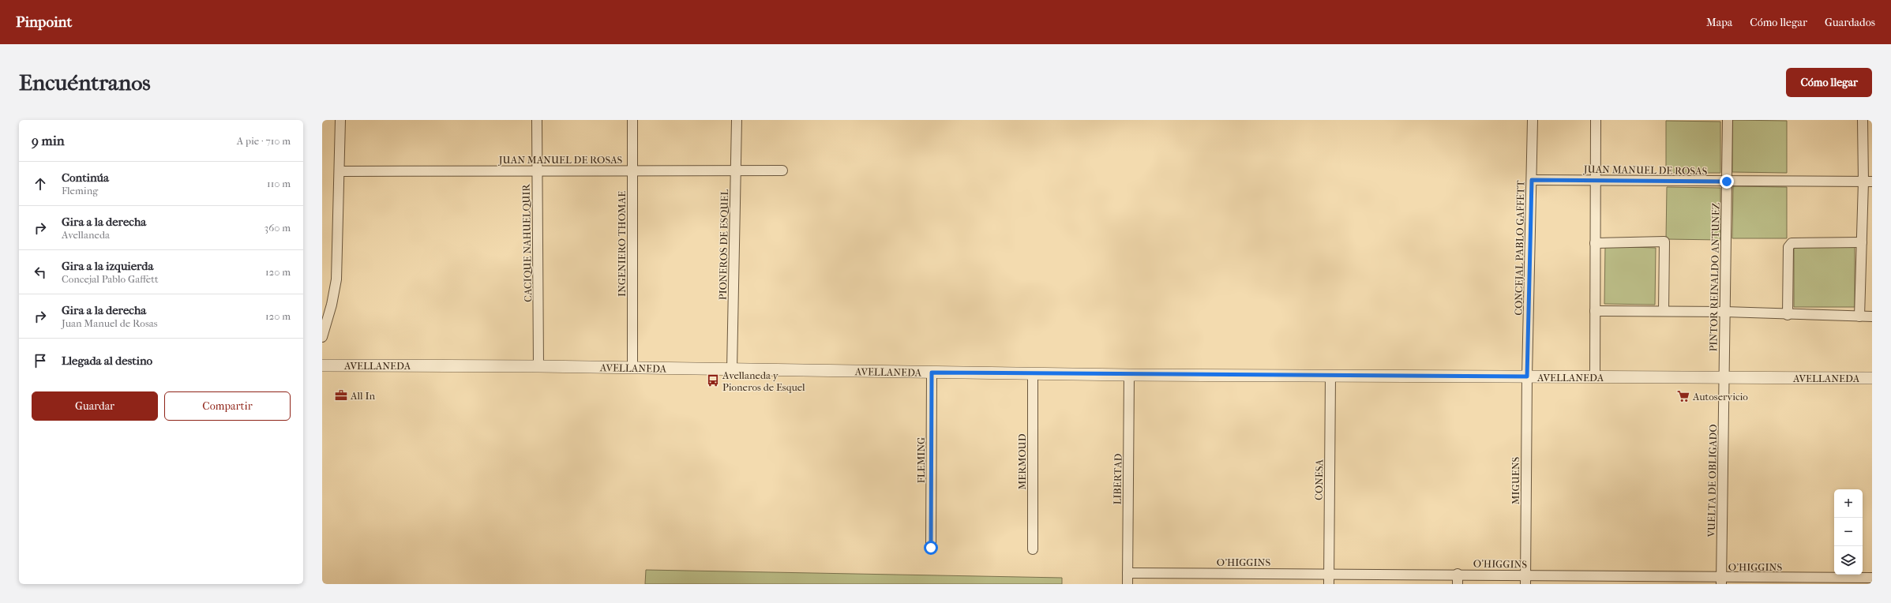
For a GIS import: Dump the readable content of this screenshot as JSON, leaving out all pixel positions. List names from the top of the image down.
{
  "streets": {
    "street": [
      "JUAN MANUEL DE ROSAS",
      "CACIQUE NAHUELQUIR",
      "INGENIERO THOMAE",
      "PIONEROS DE ESQUEL",
      "CONCEJAL PABLO GAFFETT",
      "PINTOR REINALDO ANTUNEZ",
      "AVELLANEDA",
      "FLEMING",
      "MERMOUD",
      "LIBERTAD",
      "CONESA",
      "MIGUENS",
      "VUELTA DE OBLIGADO",
      "O'HIGGINS"
    ]
  },
  "crossings": [
    ["JUAN MANUEL DE ROSAS", "CACIQUE NAHUELQUIR"],
    ["JUAN MANUEL DE ROSAS", "INGENIERO THOMAE"],
    ["JUAN MANUEL DE ROSAS", "PIONEROS DE ESQUEL"],
    ["JUAN MANUEL DE ROSAS", "CONCEJAL PABLO GAFFETT"],
    ["JUAN MANUEL DE ROSAS", "PINTOR REINALDO ANTUNEZ"],
    ["CACIQUE NAHUELQUIR", "AVELLANEDA"],
    ["INGENIERO THOMAE", "AVELLANEDA"],
    ["PIONEROS DE ESQUEL", "AVELLANEDA"],
    ["CONCEJAL PABLO GAFFETT", "AVELLANEDA"],
    ["CONCEJAL PABLO GAFFETT", "MIGUENS"],
    ["PINTOR REINALDO ANTUNEZ", "AVELLANEDA"],
    ["PINTOR REINALDO ANTUNEZ", "VUELTA DE OBLIGADO"],
    ["AVELLANEDA", "FLEMING"],
    ["AVELLANEDA", "MERMOUD"],
    ["AVELLANEDA", "LIBERTAD"],
    ["AVELLANEDA", "CONESA"],
    ["AVELLANEDA", "MIGUENS"],
    ["AVELLANEDA", "VUELTA DE OBLIGADO"],
    ["LIBERTAD", "O'HIGGINS"],
    ["CONESA", "O'HIGGINS"],
    ["MIGUENS", "O'HIGGINS"],
    ["VUELTA DE OBLIGADO", "O'HIGGINS"]
  ],
  "places": {
    "bus stop": ["Avellaneda y Pioneros de Esquel"],
    "office": ["All In"],
    "supermarket": ["Autoservicio"]
  },
  "page": {
    "header": "Pinpoint",
    "nav": ["Mapa", "Cómo llegar", "Guardados"],
    "buttons": [
      "Cómo llegar",
      ["Guardar", "Compartir"]
    ],
    "title": "Encuéntranos",
    "heading": ["9 min", "A pie · 710 m"],
    "list": [
      ["Continúa", "Fleming", "110 m"],
      ["Gira a la derecha", "Avellaneda", "360 m"],
      ["Gira a la izquierda", "Concejal Pablo Gaffett", "120 m"],
      ["Gira a la derecha", "Juan Manuel de Rosas", "120 m"],
      "Llegada al destino"
    ],
    "map_buttons": ["+", "−"]
  }
}
